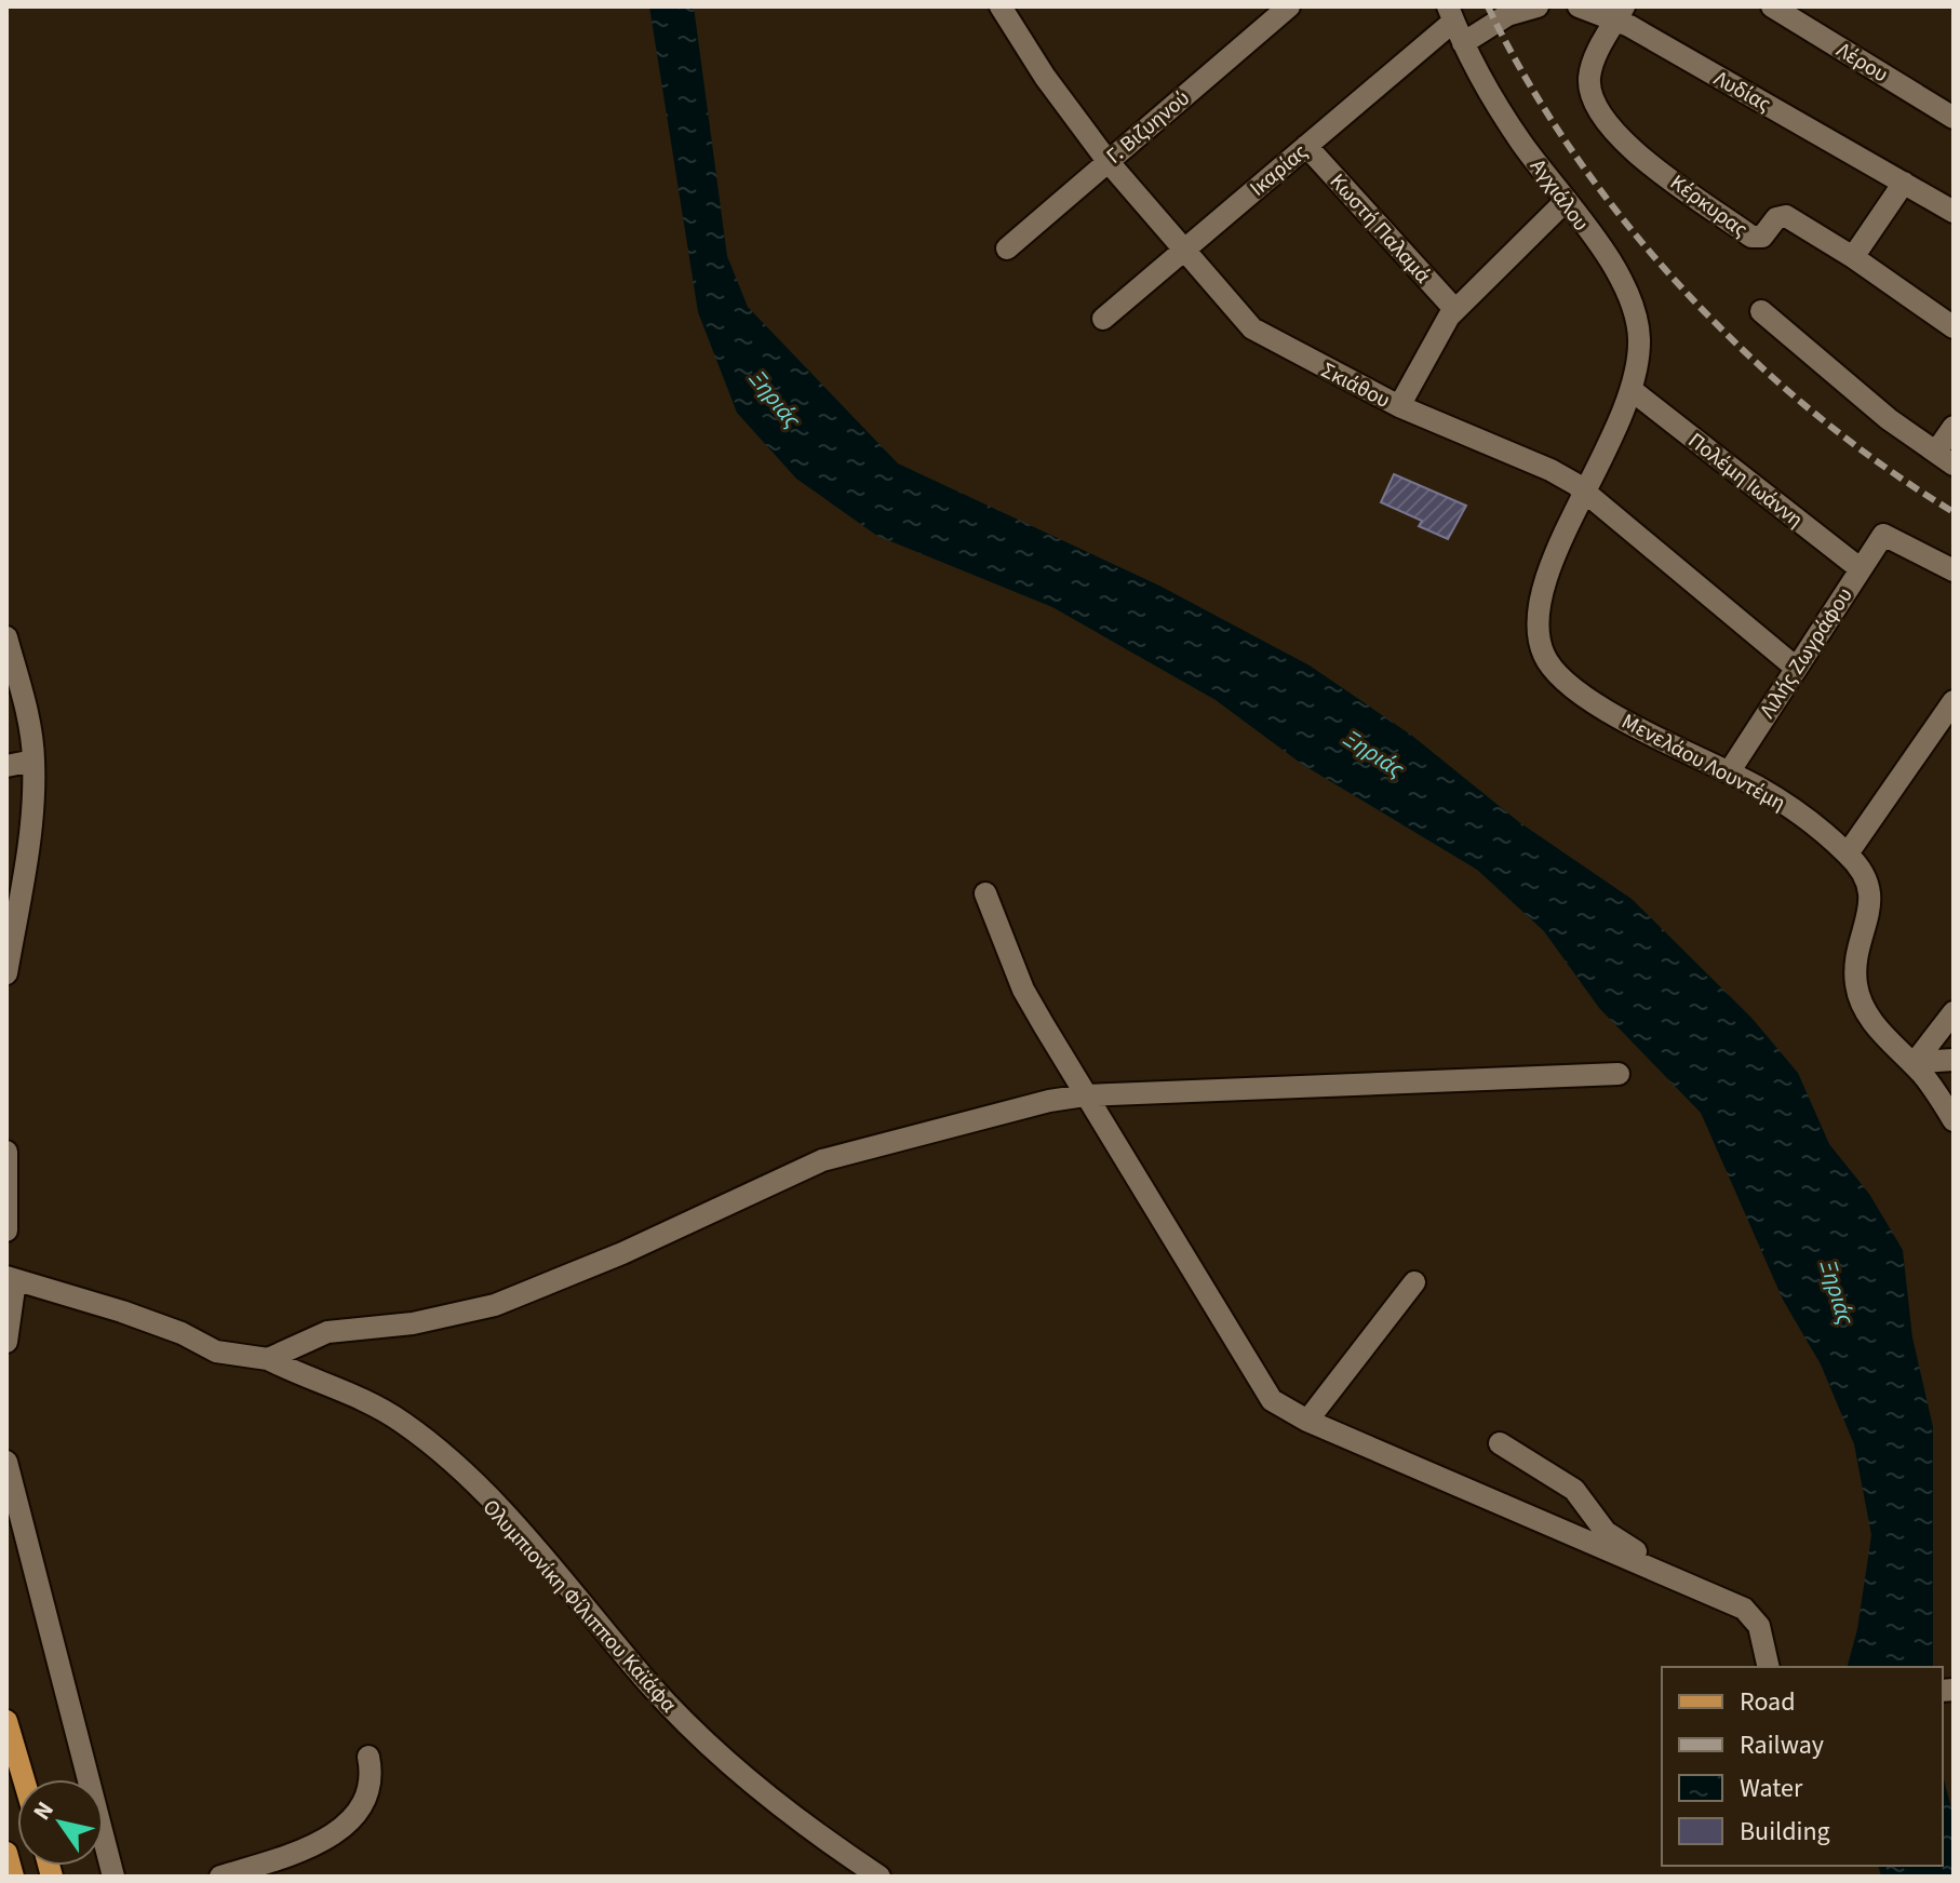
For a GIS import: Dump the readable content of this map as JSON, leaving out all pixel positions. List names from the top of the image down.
{
  "streets": {
    "street": [
      "Λέρου",
      "Λυδίας",
      "Γ. Βιζυηνού",
      "Ικαρίας",
      "Αγχιάλου",
      "Κέρκυρας",
      "Κωστή Παλαμά",
      "Σκιάθου",
      "Πολέμη Ιωάννη",
      "Λιλής Ζωγράφου",
      "Μενελάου Λουντέμη",
      "Ολυμπιονίκη Φίλιππου Καϊάφα"
    ]
  },
  "crossings": [
    ["Λυδίας", "Κέρκυρας"],
    ["Γ. Βιζυηνού", "Σκιάθου"],
    ["Ικαρίας", "Αγχιάλου"],
    ["Ικαρίας", "Κωστή Παλαμά"],
    ["Ικαρίας", "Σκιάθου"],
    ["Αγχιάλου", "Πολέμη Ιωάννη"],
    ["Αγχιάλου", "Μενελάου Λουντέμη"],
    ["Σκιάθου", "Λιλής Ζωγράφου"],
    ["Σκιάθου", "Μενελάου Λουντέμη"],
    ["Πολέμη Ιωάννη", "Λιλής Ζωγράφου"],
    ["Πολέμη Ιωάννη", "Μενελάου Λουντέμη"],
    ["Λιλής Ζωγράφου", "Μενελάου Λουντέμη"]
  ],
  "water": ["Ξηριάς"],
  "legend": [
    "Road",
    "Railway",
    "Water",
    "Building"
  ],
  "north": "top left"
}
